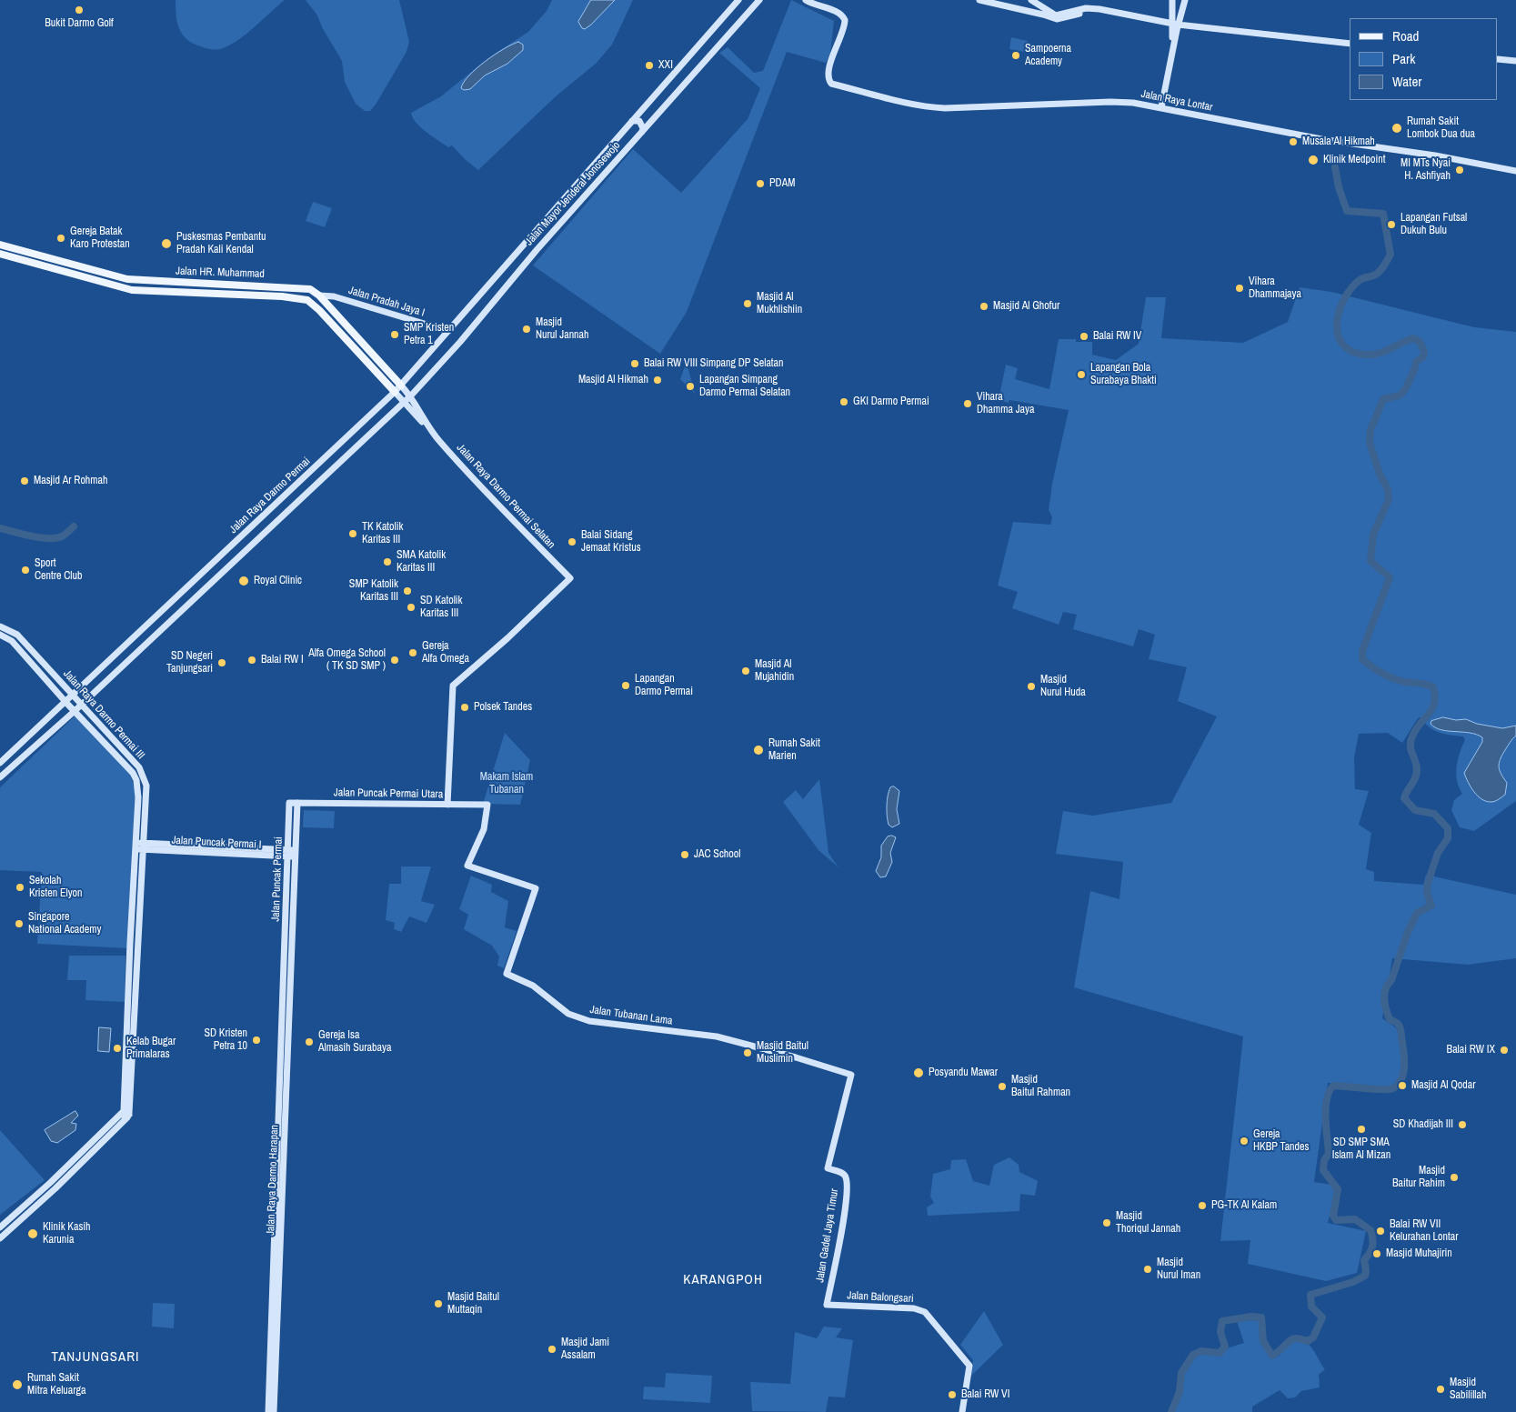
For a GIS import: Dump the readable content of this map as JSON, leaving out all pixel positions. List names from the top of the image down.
{
  "streets": {
    "main road": ["Jalan HR. Muhammad"],
    "street": [
      "Jalan Raya Lontar",
      "Jalan Mayor Jenderal Jonosewojo",
      "Jalan Pradah Jaya I",
      "Jalan Raya Darmo Permai",
      "Jalan Raya Darmo Permai Selatan",
      "Jalan Raya Darmo Permai III",
      "Jalan Puncak Permai Utara",
      "Jalan Puncak Permai I",
      "Jalan Puncak Permai",
      "Jalan Tubanan Lama",
      "Jalan Raya Darmo Harapan",
      "Jalan Gadel Jaya Timur",
      "Jalan Balongsari"
    ]
  },
  "crossings": [
    ["Jalan Mayor Jenderal Jonosewojo", "Jalan HR. Muhammad"],
    ["Jalan Mayor Jenderal Jonosewojo", "Jalan Pradah Jaya I"],
    ["Jalan Mayor Jenderal Jonosewojo", "Jalan Raya Darmo Permai"],
    ["Jalan Mayor Jenderal Jonosewojo", "Jalan Raya Darmo Permai Selatan"],
    ["Jalan HR. Muhammad", "Jalan Pradah Jaya I"],
    ["Jalan HR. Muhammad", "Jalan Raya Darmo Permai"],
    ["Jalan HR. Muhammad", "Jalan Raya Darmo Permai Selatan"],
    ["Jalan Raya Darmo Permai", "Jalan Raya Darmo Permai Selatan"],
    ["Jalan Raya Darmo Permai", "Jalan Raya Darmo Permai III"],
    ["Jalan Raya Darmo Permai Selatan", "Jalan Puncak Permai Utara"],
    ["Jalan Raya Darmo Permai III", "Jalan Puncak Permai I"],
    ["Jalan Puncak Permai Utara", "Jalan Puncak Permai"],
    ["Jalan Puncak Permai Utara", "Jalan Tubanan Lama"],
    ["Jalan Puncak Permai I", "Jalan Puncak Permai"],
    ["Jalan Puncak Permai", "Jalan Raya Darmo Harapan"],
    ["Jalan Tubanan Lama", "Jalan Gadel Jaya Timur"],
    ["Jalan Gadel Jaya Timur", "Jalan Balongsari"]
  ],
  "districts": ["KARANGPOH", "TANJUNGSARI"],
  "parks": ["Makam Islam Tubanan"],
  "places": [
    "Bukit Darmo Golf",
    "Sampoerna Academy",
    "XXI",
    "Rumah Sakit Lombok Dua dua",
    "Musala Al Hikmah",
    "Klinik Medpoint",
    "MI MTs Nyai H. Ashfiyah",
    "PDAM",
    "Lapangan Futsal Dukuh Bulu",
    "Gereja Batak Karo Protestan",
    "Puskesmas Pembantu Pradah Kali Kendal",
    "Vihara Dhammajaya",
    "Masjid Al Mukhlishiin",
    "Masjid Al Ghofur",
    "Masjid Nurul Jannah",
    "SMP Kristen Petra 1",
    "Balai RW IV",
    "Balai RW VIII Simpang DP Selatan",
    "Lapangan Bola Surabaya Bhakti",
    "Masjid Al Hikmah",
    "Lapangan Simpang Darmo Permai Selatan",
    "GKI Darmo Permai",
    "Vihara Dhamma Jaya",
    "Masjid Ar Rohmah",
    "TK Katolik Karitas III",
    "Balai Sidang Jemaat Kristus",
    "SMA Katolik Karitas III",
    "Sport Centre Club",
    "Royal Clinic",
    "SMP Katolik Karitas III",
    "SD Katolik Karitas III",
    "Gereja Alfa Omega",
    "Balai RW I",
    "Alfa Omega School ( TK SD SMP )",
    "SD Negeri Tanjungsari",
    "Masjid Al Mujahidin",
    "Lapangan Darmo Permai",
    "Masjid Nurul Huda",
    "Polsek Tandes",
    "Rumah Sakit Marien",
    "JAC School",
    "Sekolah Kristen Elyon",
    "Singapore National Academy",
    "SD Kristen Petra 10",
    "Gereja Isa Almasih Surabaya",
    "Kelab Bugar Primalaras",
    "Balai RW IX",
    "Masjid Baitul Muslimin",
    "Posyandu Mawar",
    "Masjid Al Qodar",
    "Masjid Baitul Rahman",
    "SD Khadijah III",
    "SD SMP SMA Islam Al Mizan",
    "Gereja HKBP Tandes",
    "Masjid Baitur Rahim",
    "PG-TK Al Kalam",
    "Masjid Thoriqul Jannah",
    "Balai RW VII Kelurahan Lontar",
    "Klinik Kasih Karunia",
    "Masjid Muhajirin",
    "Masjid Nurul Iman",
    "Masjid Baitul Muttaqin",
    "Masjid Jami Assalam",
    "Rumah Sakit Mitra Keluarga",
    "Masjid Sabilillah",
    "Balai RW VI"
  ],
  "legend": ["Road", "Park", "Water"]
}
